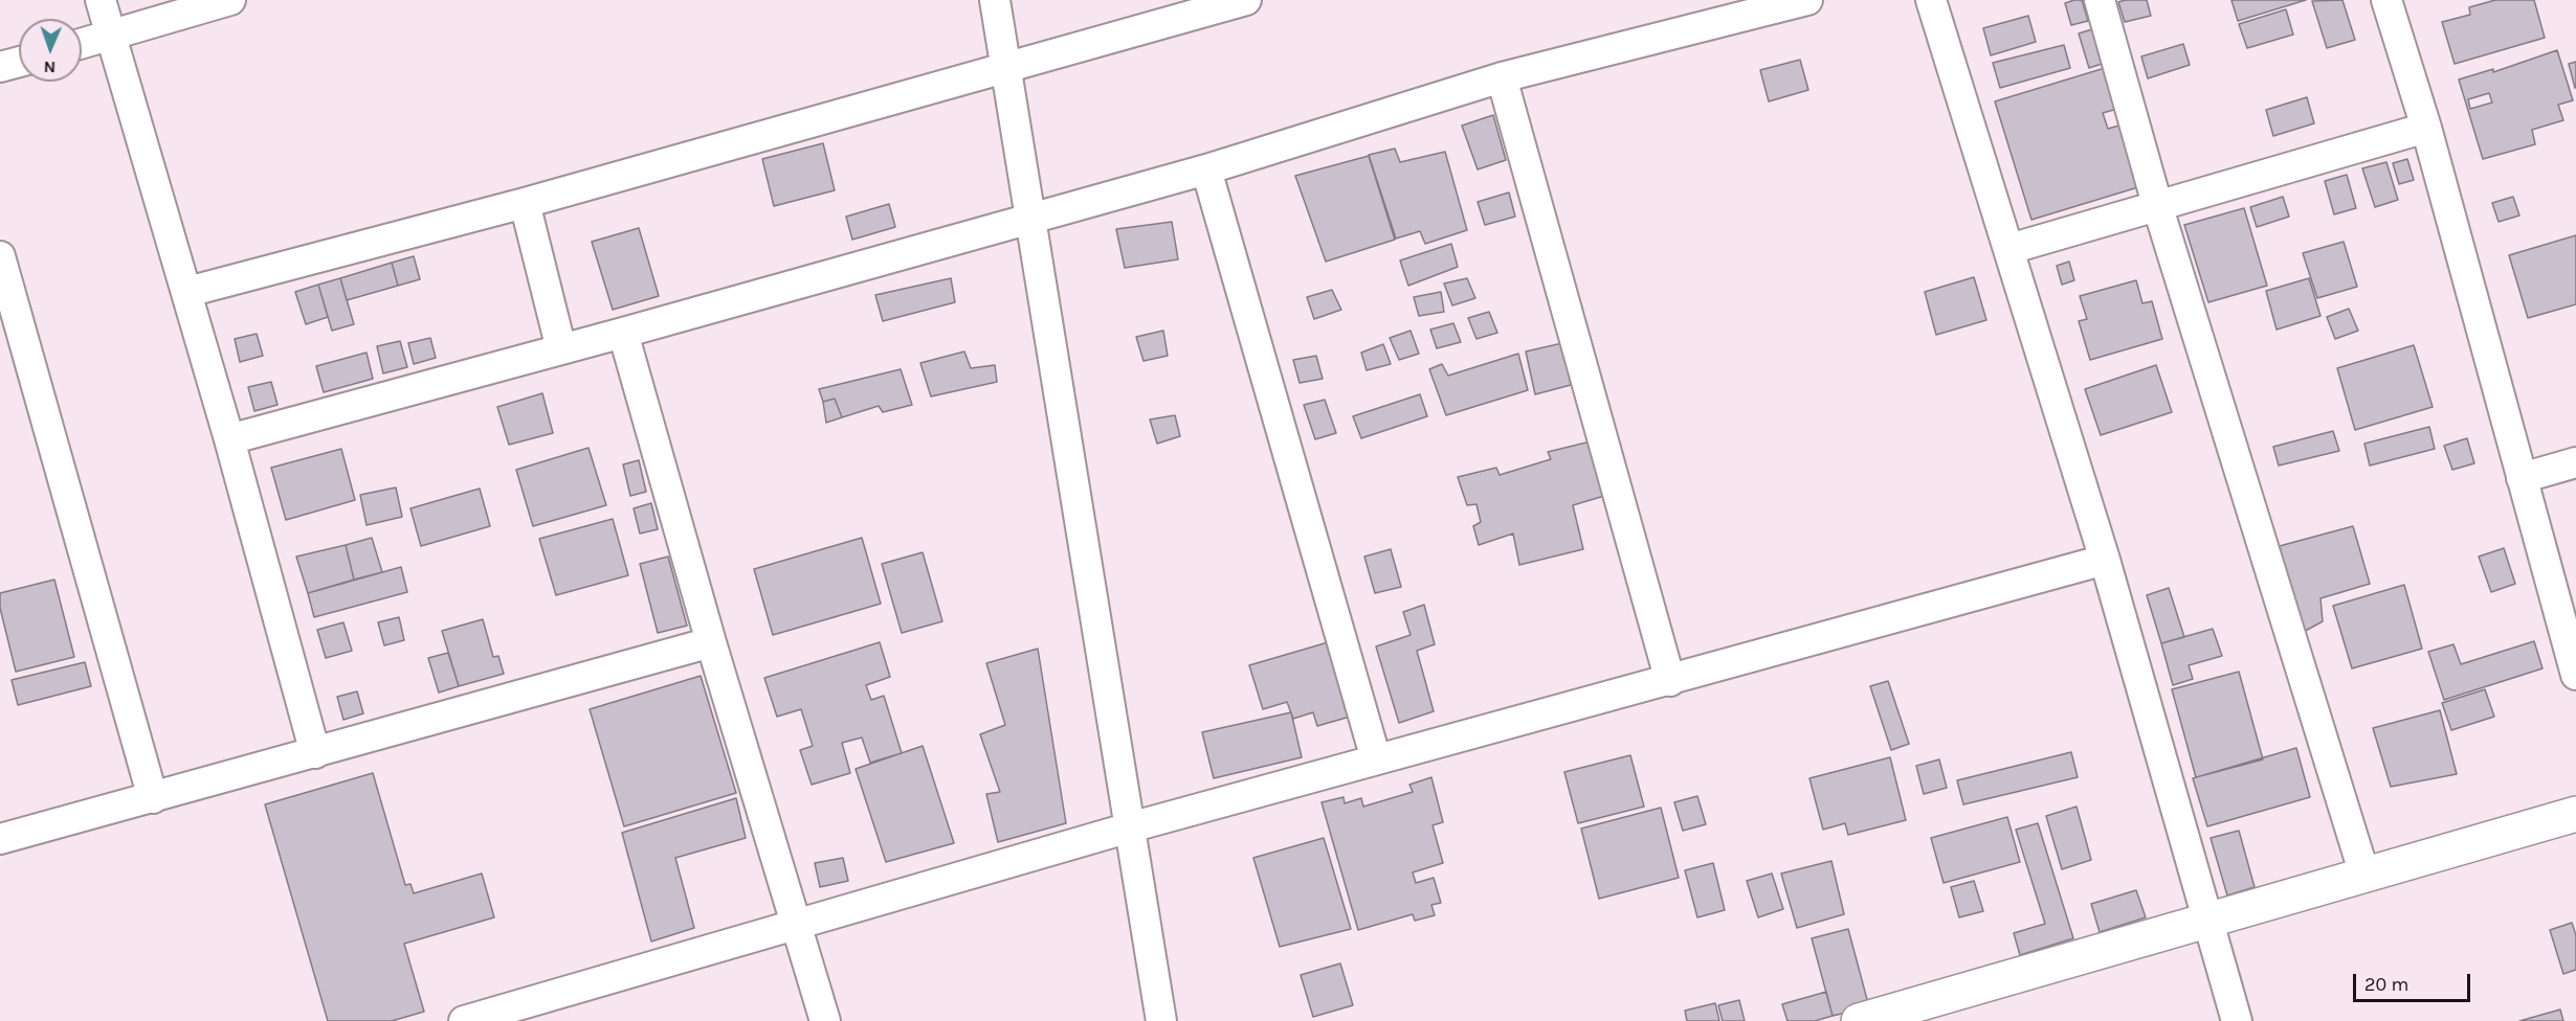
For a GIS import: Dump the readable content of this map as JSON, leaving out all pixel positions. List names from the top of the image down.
{
  "scale_bar": "20 m",
  "north": "bottom"
}
